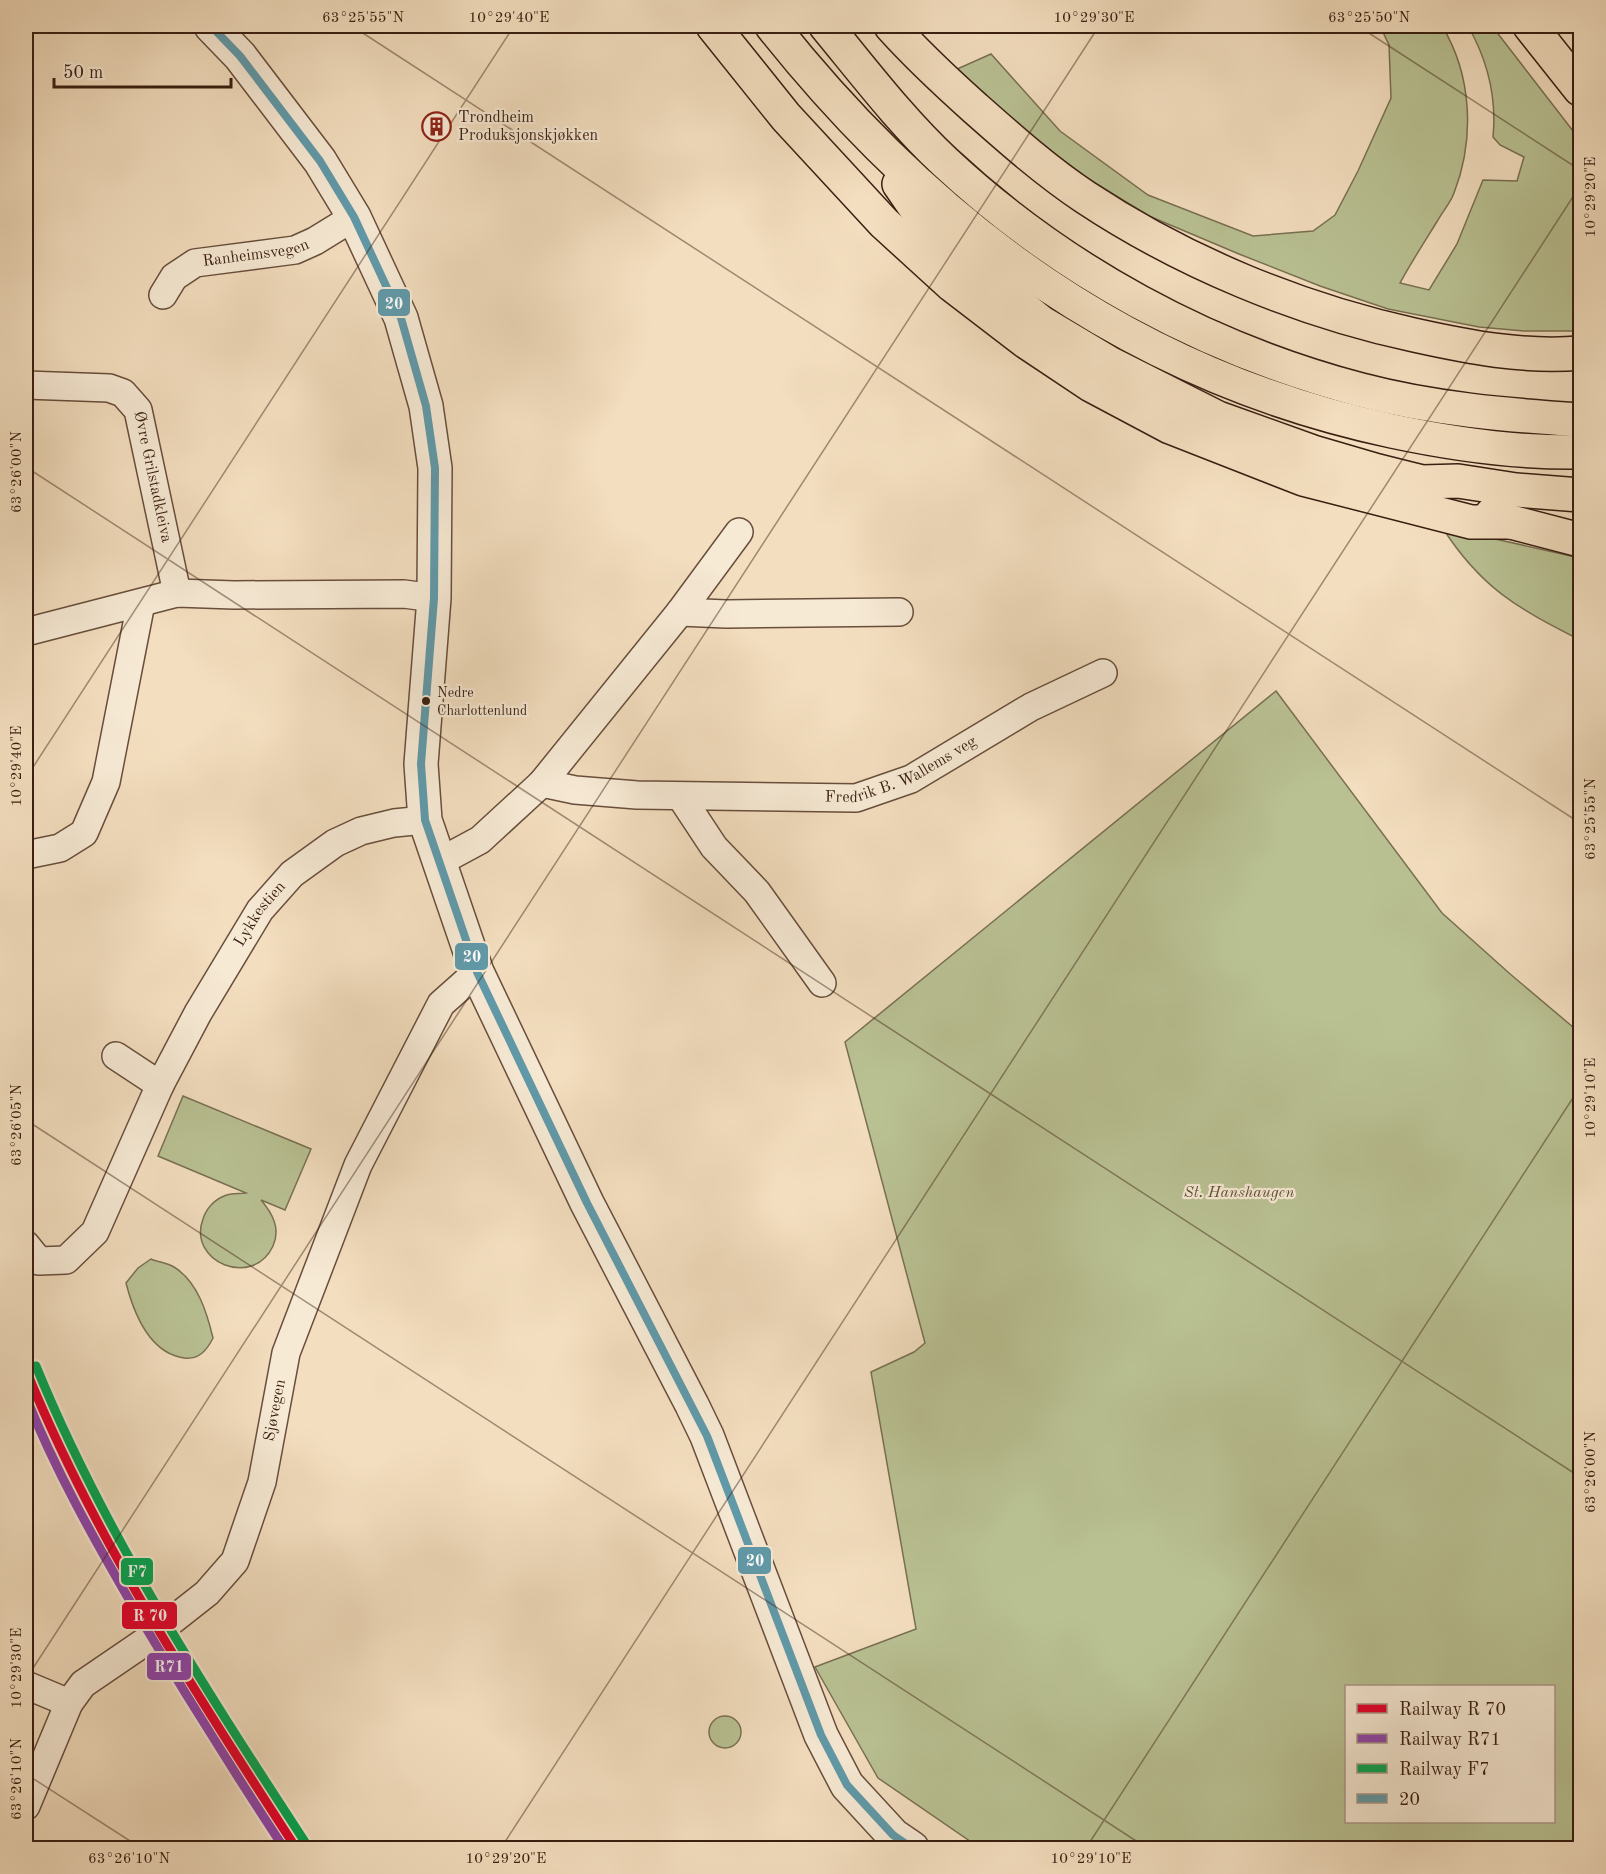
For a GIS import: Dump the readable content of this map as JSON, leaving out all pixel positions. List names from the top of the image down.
{
  "streets": {
    "street": [
      "Ranheimsvegen",
      "Øvre Grilstadkleiva",
      "Fredrik B. Wallems veg",
      "Lykkestien",
      "Sjøvegen"
    ]
  },
  "parks": ["St. Hanshaugen"],
  "places": {
    "building": ["Trondheim Produksjonskjøkken"],
    "other": ["Nedre Charlottenlund"]
  },
  "lines": ["transit line 20", "rail line F7", "rail line R71"],
  "legend": [
    "Railway R 70",
    "Railway R71",
    "Railway F7",
    "20"
  ],
  "scale_bar": "50 m",
  "coordinates": [
    "63°25'55\"N",
    "10°29'40\"E",
    "10°29'30\"E",
    "63°25'50\"N",
    "10°29'20\"E",
    "63°26'00\"N",
    "10°29'10\"E",
    "63°26'05\"N",
    "63°26'10\"N"
  ]
}
